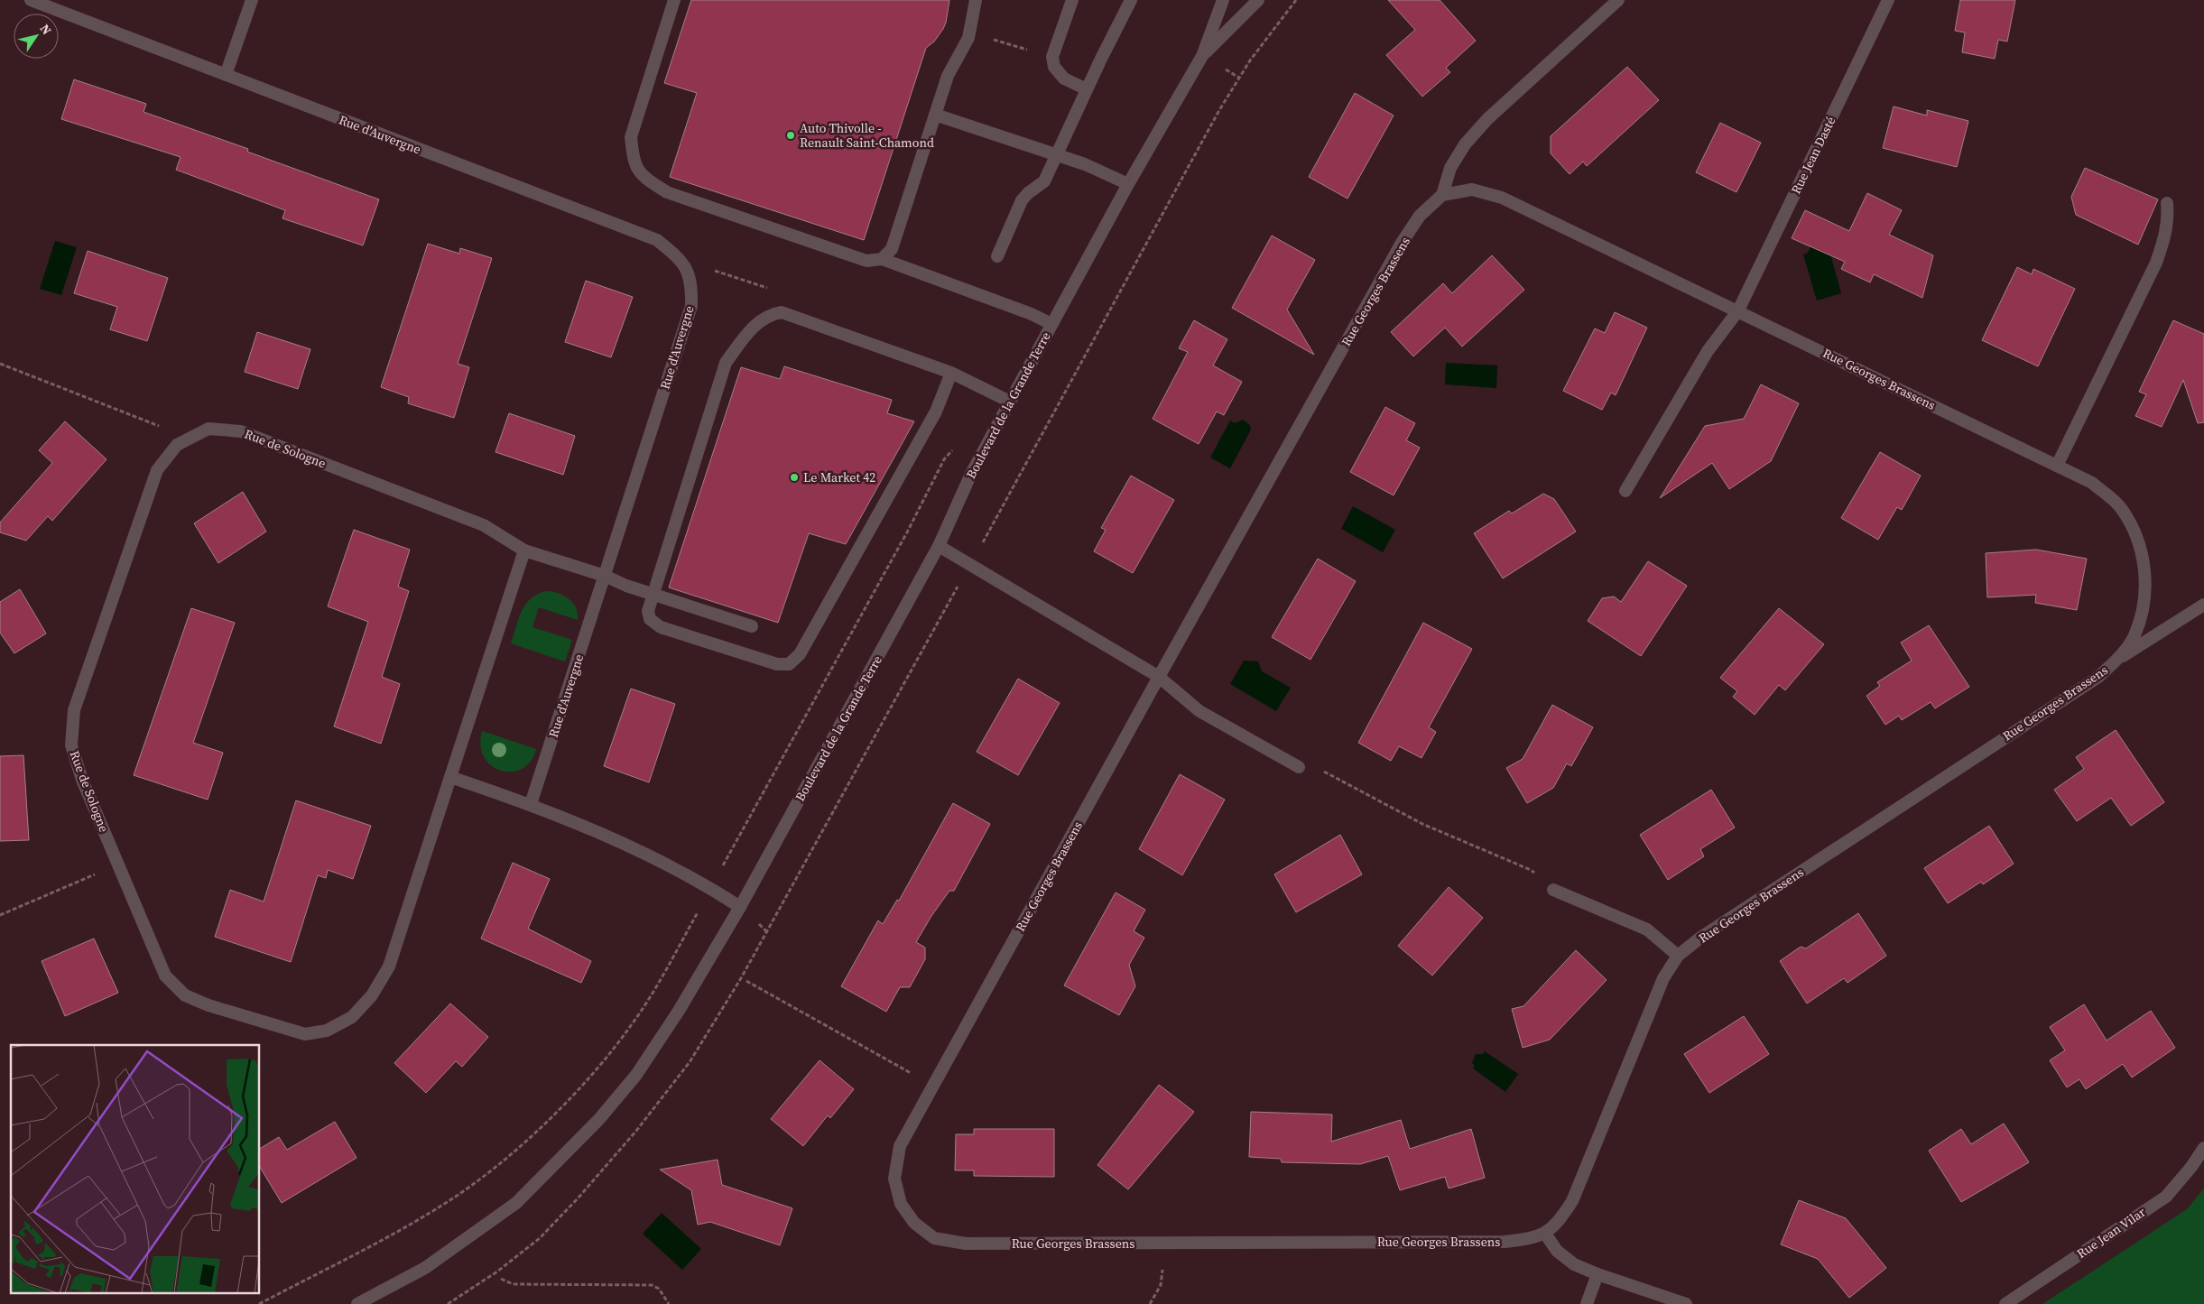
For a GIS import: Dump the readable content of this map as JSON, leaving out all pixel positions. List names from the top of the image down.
{
  "streets": {
    "street": [
      "Rue d'Auvergne",
      "Rue Jean Dasté",
      "Rue Georges Brassens",
      "Boulevard de la Grande Terre",
      "Rue de Sologne",
      "Rue Jean Vilar"
    ]
  },
  "crossings": [
    ["Rue d'Auvergne", "Rue de Sologne"],
    ["Rue Jean Dasté", "Rue Georges Brassens"]
  ],
  "places": ["Auto Thivolle - Renault Saint-Chamond", "Le Market 42"],
  "north": "top right"
}
